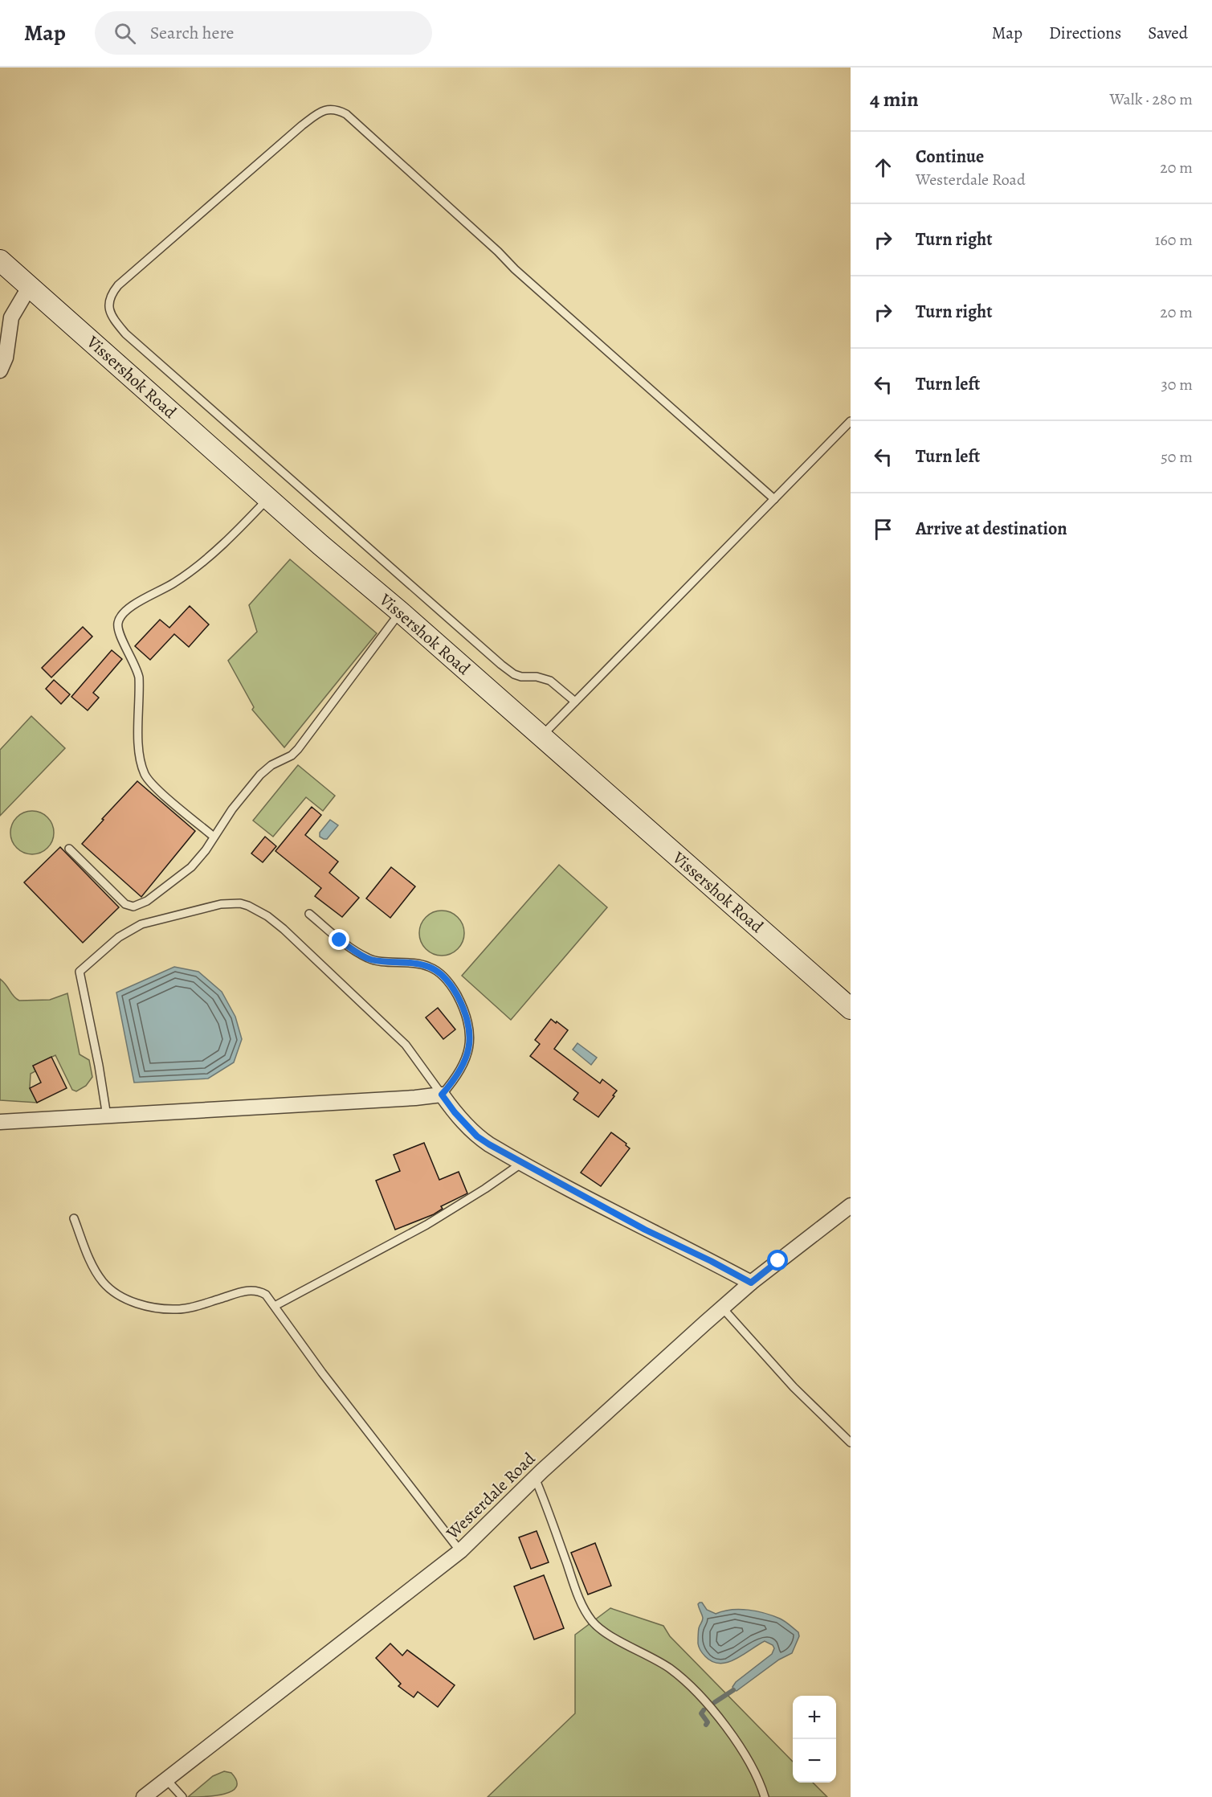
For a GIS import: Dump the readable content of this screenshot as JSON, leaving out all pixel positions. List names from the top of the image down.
{
  "streets": {
    "main road": ["Vissershok Road"],
    "street": ["Westerdale Road"]
  },
  "page": {
    "header": "Map",
    "search": "Search here",
    "nav": ["Map", "Directions", "Saved"],
    "heading": ["4 min", "Walk · 280 m"],
    "list": [
      ["Continue", "Westerdale Road", "20 m"],
      ["Turn right", "160 m"],
      ["Turn right", "20 m"],
      ["Turn left", "30 m"],
      ["Turn left", "50 m"],
      "Arrive at destination"
    ],
    "map_buttons": ["+", "−"]
  }
}
